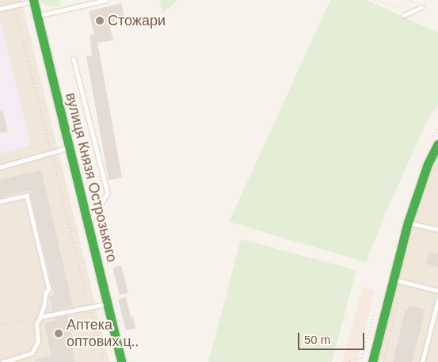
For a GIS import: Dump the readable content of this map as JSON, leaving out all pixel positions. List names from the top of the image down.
{
  "streets": {
    "street": ["вулиця Князя Острозького"]
  },
  "places": ["Стожари", "Аптека оптових ц‥"],
  "scale_bar": "50 m"
}
